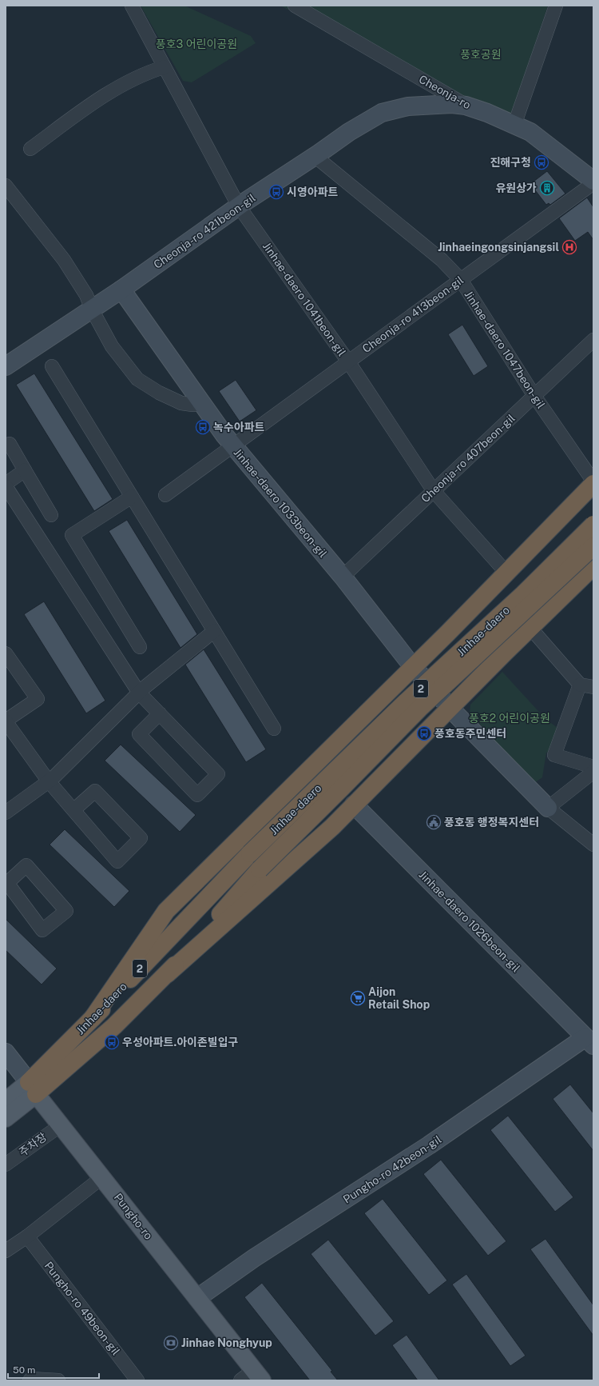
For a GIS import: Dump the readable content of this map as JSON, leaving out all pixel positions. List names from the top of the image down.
{
  "streets": {
    "highway": ["Jinhae-daero", "2"],
    "main road": [
      "Cheonja-ro",
      "Cheonja-ro 421beon-gil",
      "Jinhae-daero 1033beon-gil",
      "Jinhae-daero 1026beon-gil",
      "Pungho-ro 42beon-gil",
      "Pungho-ro"
    ],
    "street": [
      "Jinhae-daero 1041beon-gil",
      "Cheonja-ro 413beon-gil",
      "Jinhae-daero 1047beon-gil",
      "Cheonja-ro 407beon-gil",
      "주차장",
      "Pungho-ro 49beon-gil"
    ]
  },
  "crossings": [
    ["Cheonja-ro", "Cheonja-ro 421beon-gil"],
    ["Cheonja-ro 421beon-gil", "Jinhae-daero 1041beon-gil"],
    ["Cheonja-ro 421beon-gil", "Jinhae-daero 1047beon-gil"],
    ["Cheonja-ro 421beon-gil", "Jinhae-daero 1033beon-gil"],
    ["Jinhae-daero 1041beon-gil", "Cheonja-ro 413beon-gil"],
    ["Jinhae-daero 1041beon-gil", "Cheonja-ro 407beon-gil"],
    ["Cheonja-ro 413beon-gil", "Jinhae-daero 1047beon-gil"],
    ["Cheonja-ro 413beon-gil", "Jinhae-daero 1033beon-gil"],
    ["Jinhae-daero 1047beon-gil", "Cheonja-ro 407beon-gil"],
    ["Cheonja-ro 407beon-gil", "Jinhae-daero 1033beon-gil"],
    ["Jinhae-daero", "Pungho-ro"],
    ["Jinhae-daero 1026beon-gil", "Pungho-ro 42beon-gil"],
    ["주차장", "Pungho-ro"],
    ["Pungho-ro 42beon-gil", "Pungho-ro"]
  ],
  "parks": ["풍호3 어린이공원", "풍호공원", "풍호2 어린이공원"],
  "places": {
    "bus stop": [
      "진해구청",
      "시영아파트",
      "녹수아파트",
      "풍호동주민센터",
      "우성아파트.아이존빌입구"
    ],
    "building": ["유원상가"],
    "hospital": ["Jinhaeingongsinjangsil"],
    "public building": ["풍호동 행정복지센터"],
    "supermarket": ["Aijon Retail Shop"],
    "bank": ["Jinhae Nonghyup"]
  },
  "scale_bar": "50 m"
}
